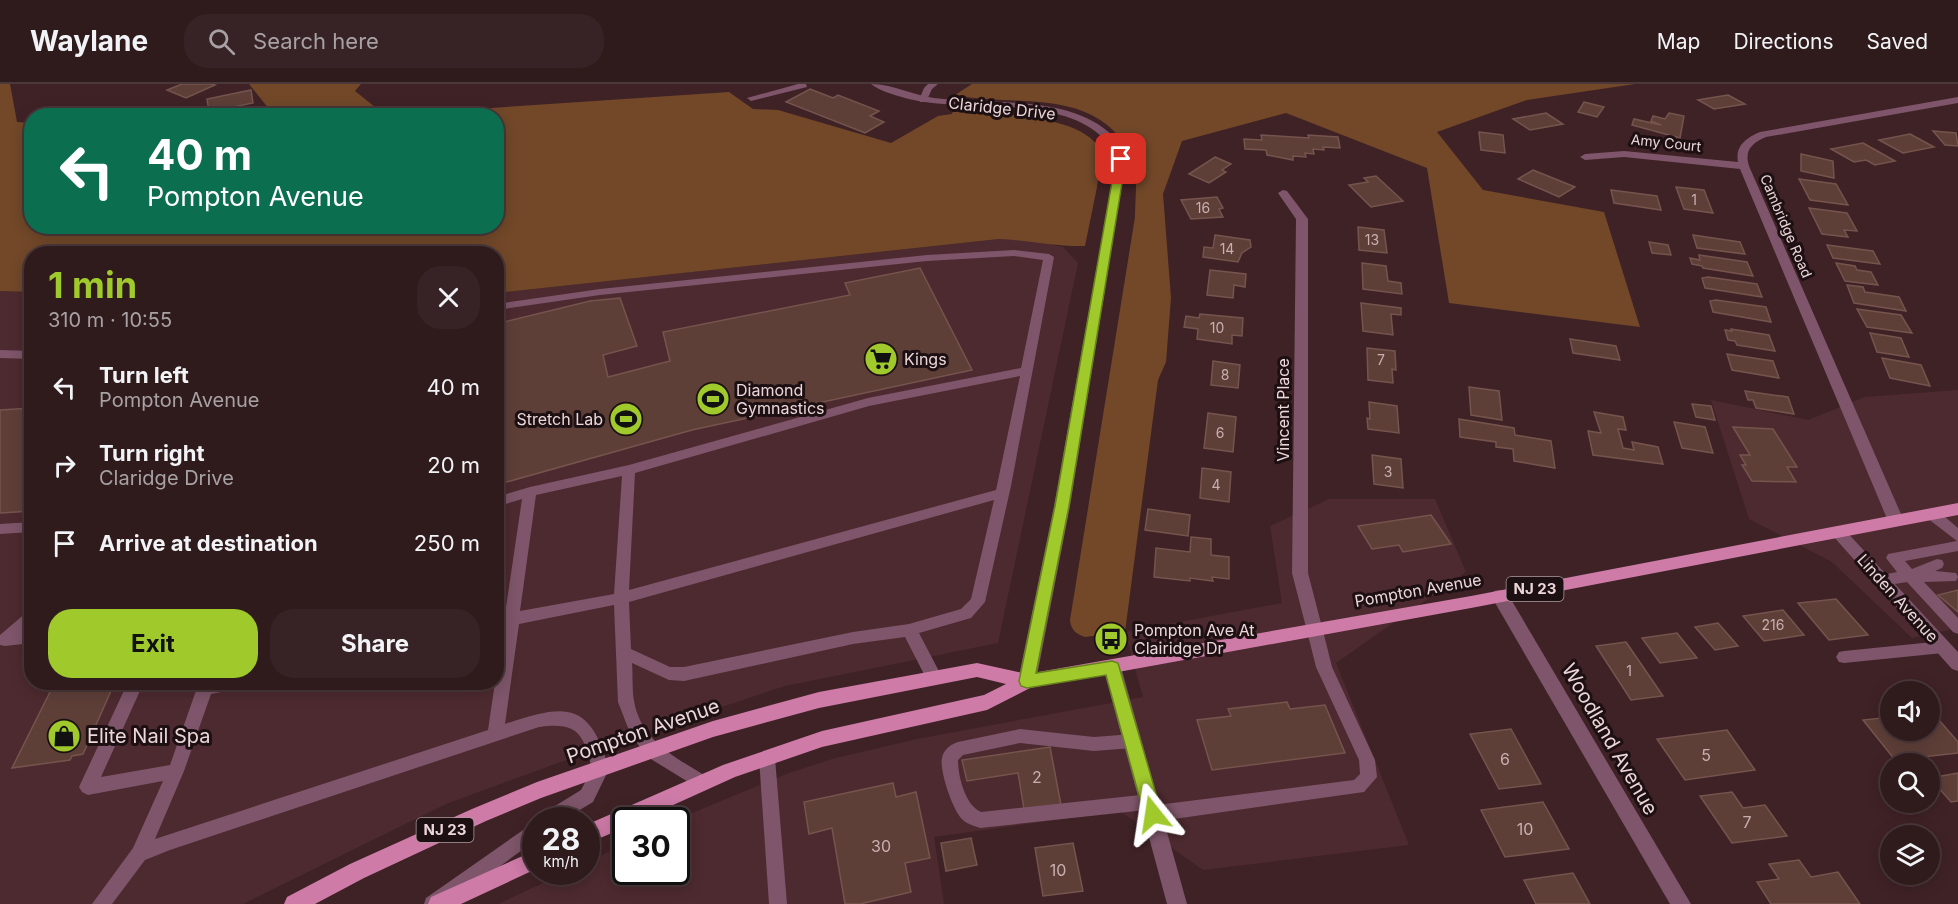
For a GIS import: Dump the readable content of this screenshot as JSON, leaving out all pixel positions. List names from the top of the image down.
{
  "streets": {
    "main road": ["NJ 23", "Pompton Avenue"],
    "street": [
      "Claridge Drive",
      "Amy Court",
      "Cambridge Road",
      "Vincent Place",
      "Linden Avenue",
      "Woodland Avenue"
    ]
  },
  "crossings": [
    ["Claridge Drive", "Pompton Avenue"],
    ["Amy Court", "Cambridge Road"],
    ["Cambridge Road", "Pompton Avenue"],
    ["Vincent Place", "Pompton Avenue"],
    ["Pompton Avenue", "Linden Avenue"],
    ["Pompton Avenue", "Woodland Avenue"]
  ],
  "places": {
    "supermarket": ["Kings"],
    "sports": ["Diamond Gymnastics", "Stretch Lab"],
    "bus stop": ["Pompton Ave At Clairidge Dr"],
    "shop": ["Elite Nail Spa"]
  },
  "house_numbers": [
    "1",
    "16",
    "13",
    "14",
    "10",
    "7",
    "8",
    "6",
    "3",
    "4",
    "216",
    "1",
    "5",
    "6",
    "2",
    "7",
    "10",
    "30",
    "10"
  ],
  "page": {
    "header": "Waylane",
    "search": "Search here",
    "nav": ["Map", "Directions", "Saved"],
    "turn": ["40 m", "Pompton Avenue"],
    "heading": ["1 min", "310 m · 10:55"],
    "list": [
      {
        "name": "Turn left",
        "note": "Pompton Avenue",
        "value": "40 m"
      },
      {
        "name": "Turn right",
        "note": "Claridge Drive",
        "value": "20 m"
      },
      {
        "name": "Arrive at destination",
        "value": "250 m"
      }
    ],
    "buttons": ["Exit", "Share"],
    "speed": "28 km/h",
    "limit": "30"
  }
}
